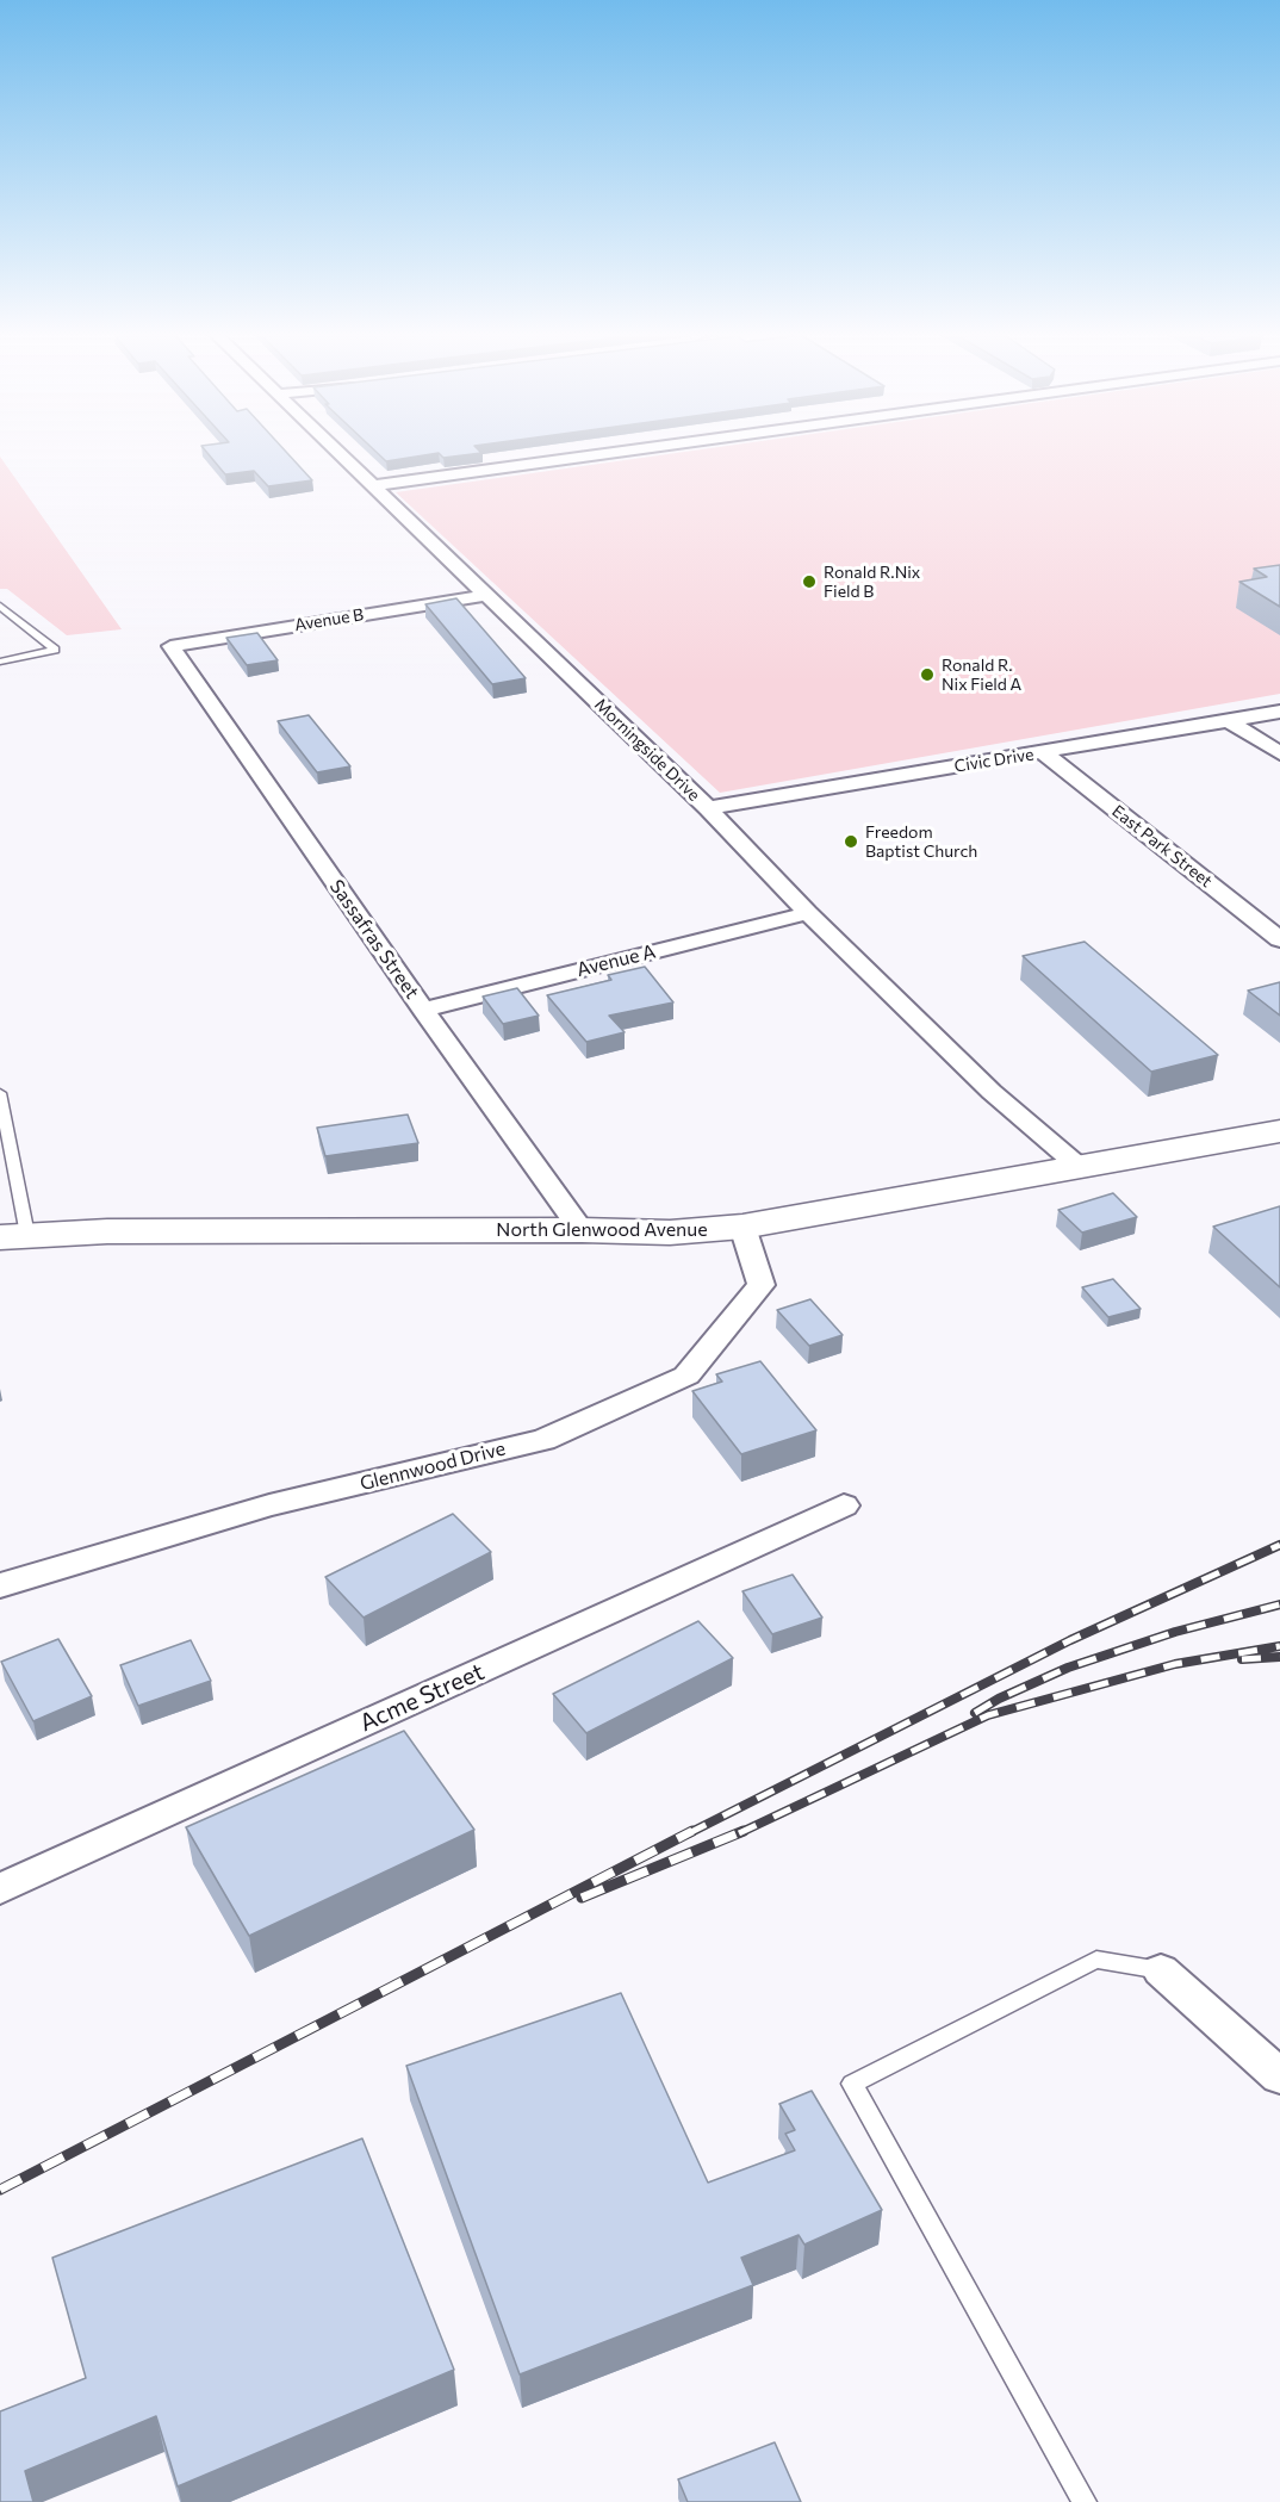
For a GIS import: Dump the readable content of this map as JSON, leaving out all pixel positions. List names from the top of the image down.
{
  "streets": {
    "main road": ["North Glenwood Avenue"],
    "street": [
      "Avenue B",
      "Morningside Drive",
      "Civic Drive",
      "East Park Street",
      "Sassafras Street",
      "Avenue A",
      "Glennwood Drive",
      "Acme Street"
    ]
  },
  "crossings": [
    ["Avenue B", "Morningside Drive"],
    ["Avenue B", "Sassafras Street"],
    ["Morningside Drive", "Civic Drive"],
    ["Morningside Drive", "Avenue A"],
    ["Morningside Drive", "North Glenwood Avenue"],
    ["Civic Drive", "East Park Street"],
    ["Sassafras Street", "Avenue A"],
    ["Sassafras Street", "North Glenwood Avenue"],
    ["North Glenwood Avenue", "Glennwood Drive"]
  ],
  "places": ["Ronald R.Nix Field B", "Ronald R. Nix Field A", "Freedom Baptist Church"]
}
